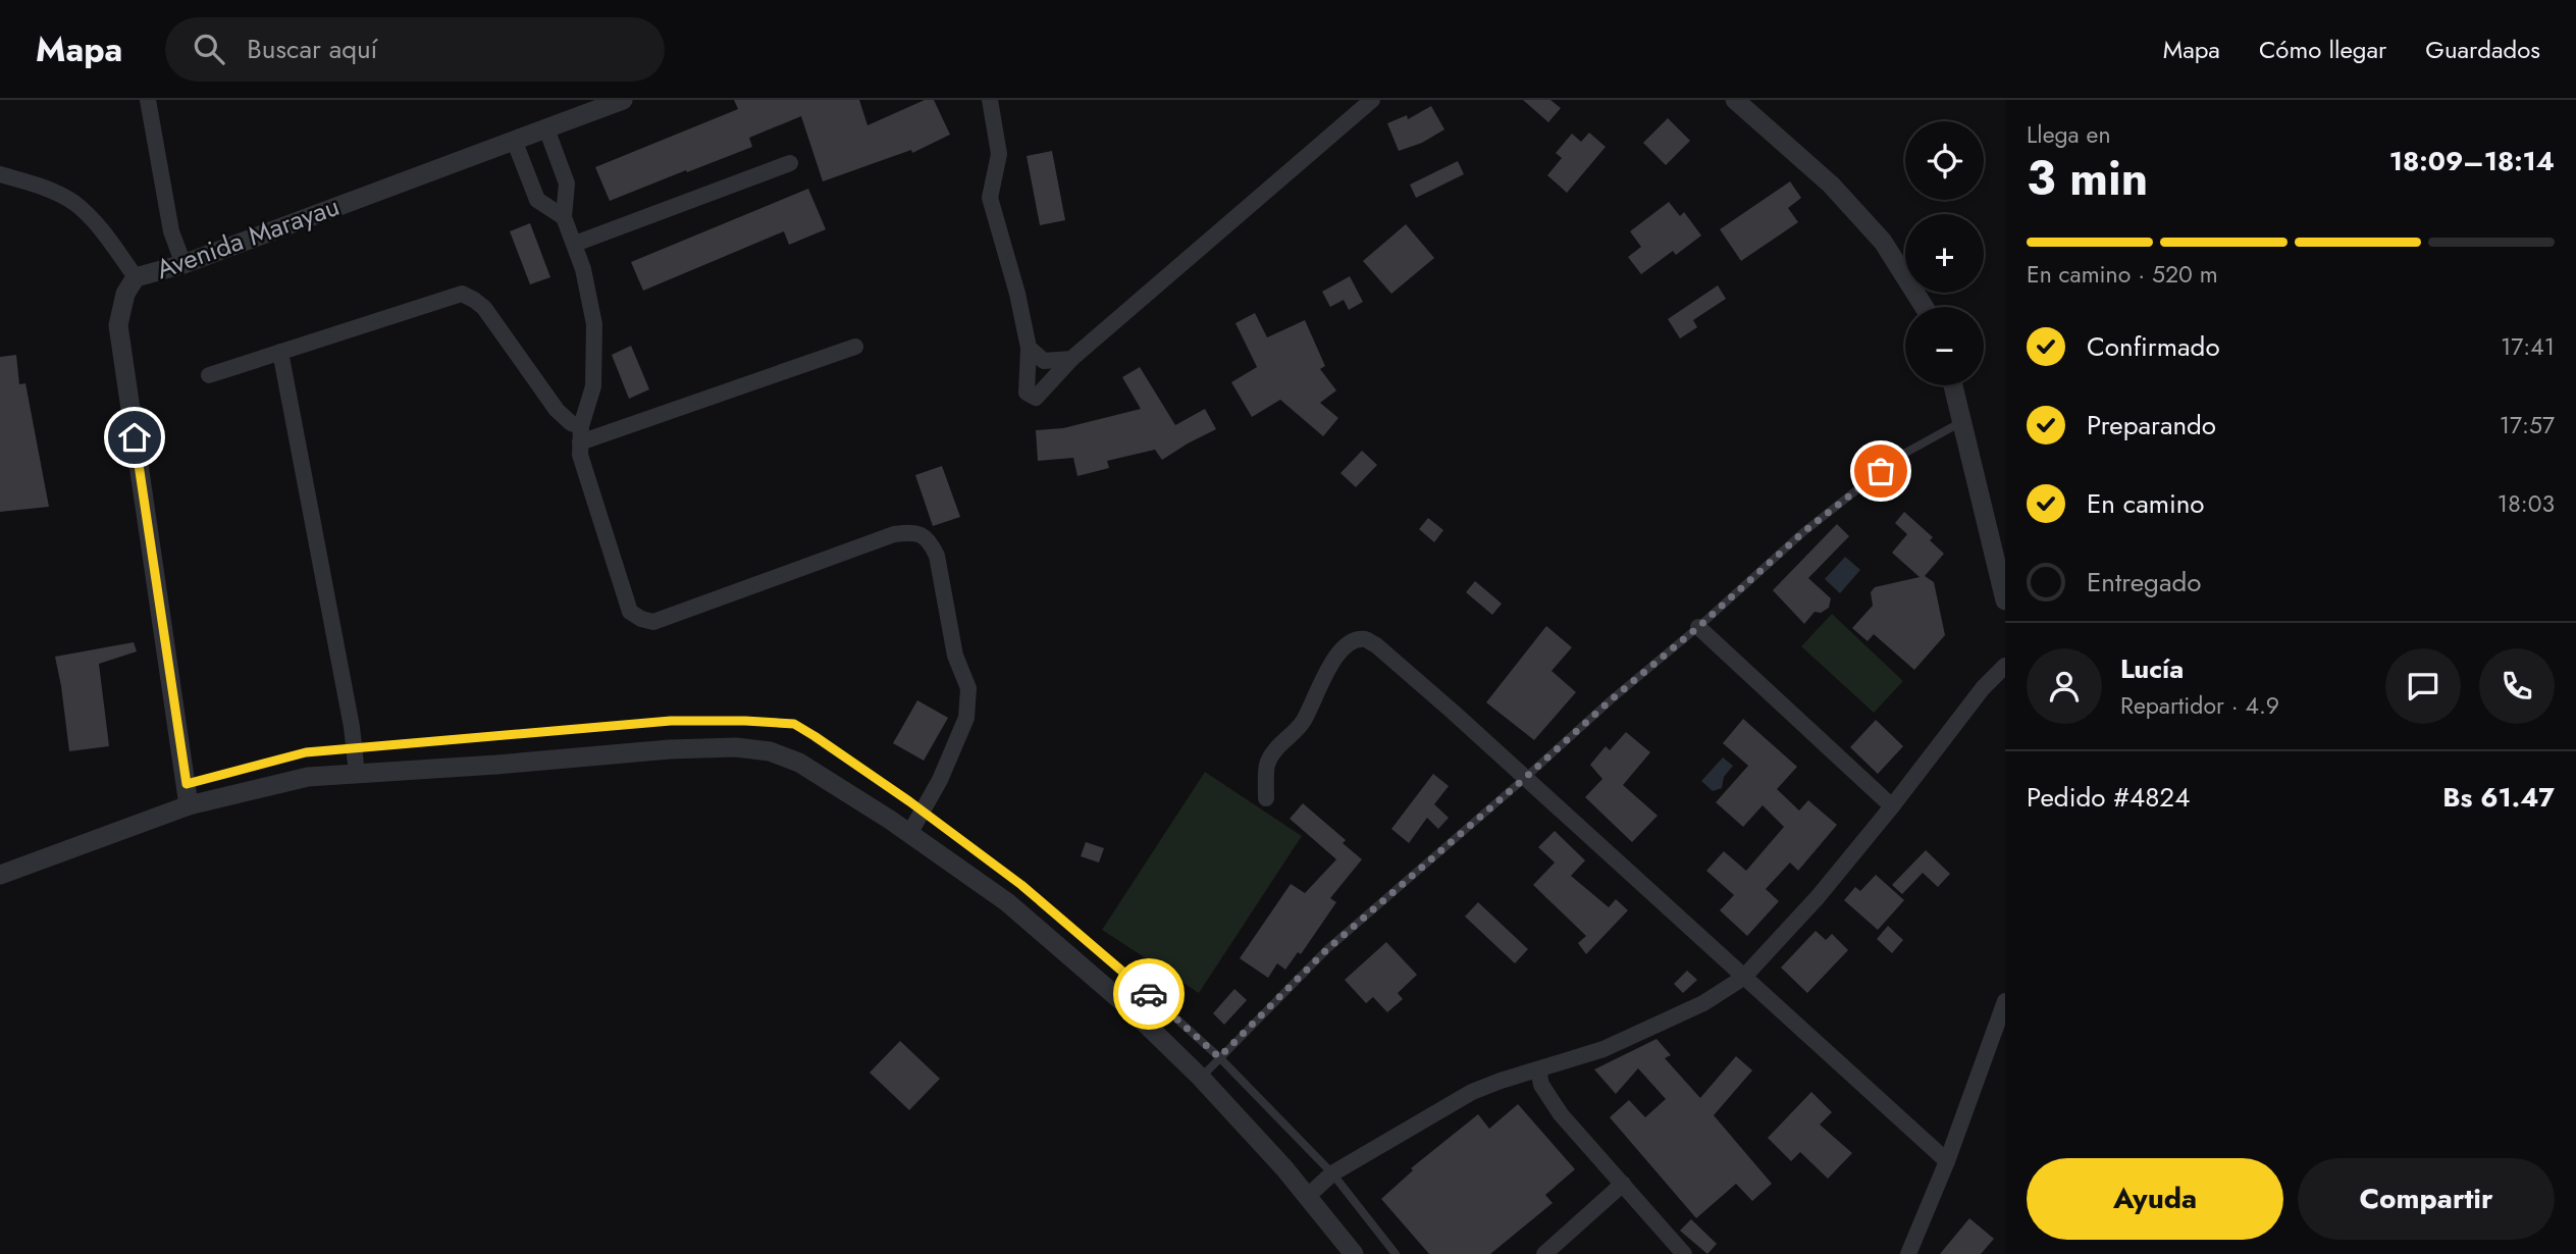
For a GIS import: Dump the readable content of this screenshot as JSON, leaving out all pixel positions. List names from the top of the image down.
{
  "streets": {
    "street": ["Avenida Marayau"]
  },
  "page": {
    "header": "Mapa",
    "search": "Buscar aquí",
    "nav": ["Mapa", "Cómo llegar", "Guardados"],
    "heading": ["3 min", "Llega en", "18:09–18:14"],
    "panel": [
      "Lucía",
      "Repartidor · 4.9",
      "Pedido #4824",
      "Bs 61.47"
    ],
    "map_buttons": ["+", "−"],
    "bar": "En camino · 520 m",
    "list": [
      ["Confirmado", "17:41"],
      ["Preparando", "17:57"],
      ["En camino", "18:03"],
      "Entregado"
    ],
    "buttons": ["Ayuda", "Compartir"]
  }
}
